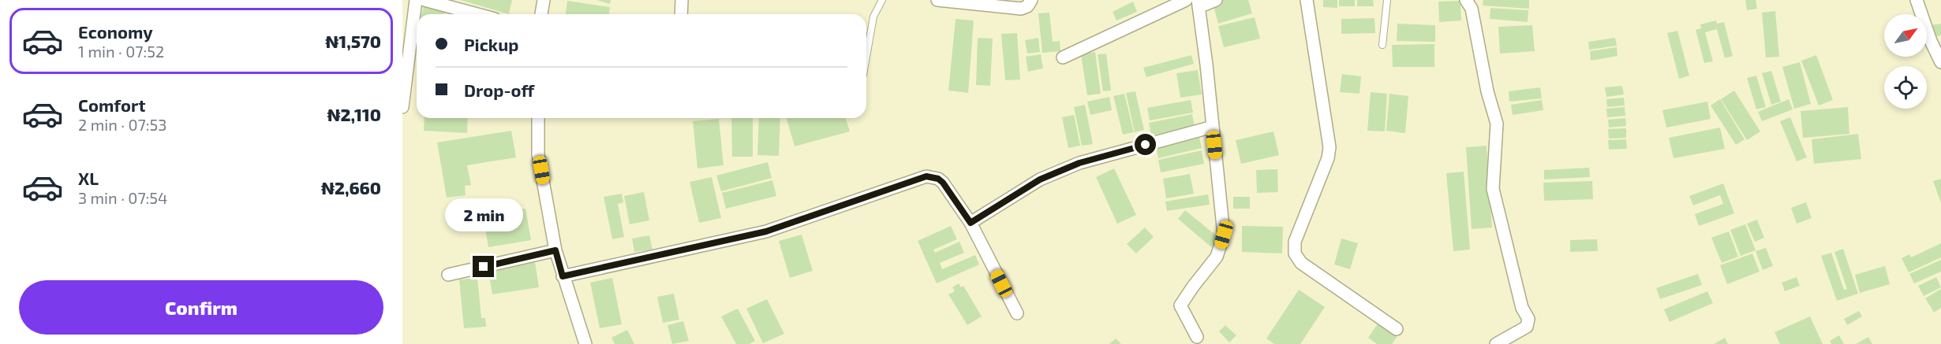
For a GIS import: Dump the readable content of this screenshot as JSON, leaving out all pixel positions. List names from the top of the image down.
{
  "north": "top right",
  "page": {
    "list": [
      {
        "name": "Economy",
        "note": "1 min · 07:52",
        "value": "₦1,570"
      },
      {
        "name": "Comfort",
        "note": "2 min · 07:53",
        "value": "₦2,110"
      },
      {
        "name": "XL",
        "note": "3 min · 07:54",
        "value": "₦2,660"
      }
    ],
    "banner": ["Pickup", "Drop-off"],
    "bubble": "2 min",
    "buttons": "Confirm"
  }
}
